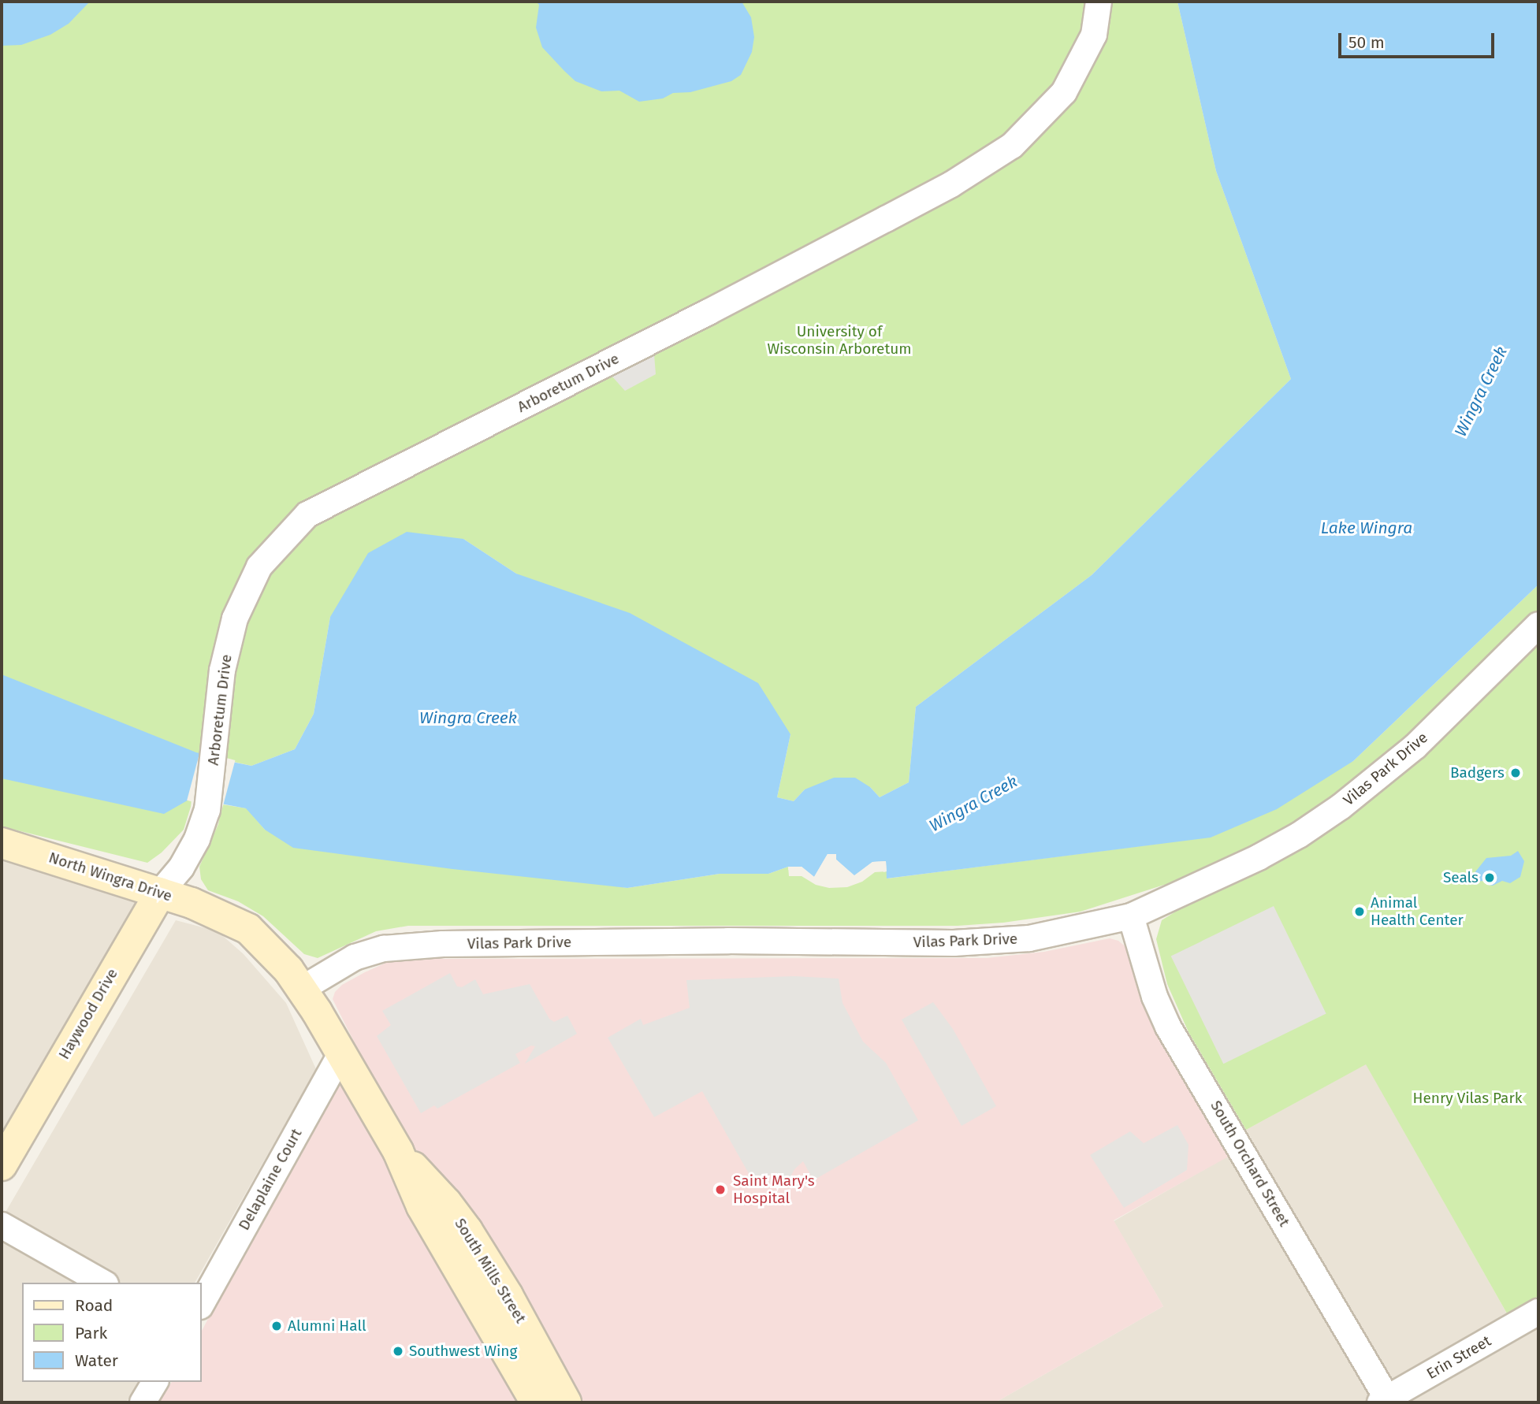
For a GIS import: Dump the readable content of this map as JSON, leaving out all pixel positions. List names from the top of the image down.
{
  "streets": {
    "street": [
      "Arboretum Drive",
      "Vilas Park Drive",
      "North Wingra Drive",
      "Haywood Drive",
      "South Orchard Street",
      "Delaplaine Court",
      "South Mills Street",
      "Erin Street"
    ]
  },
  "crossings": [
    ["Arboretum Drive", "Haywood Drive"],
    ["Vilas Park Drive", "South Orchard Street"],
    ["Vilas Park Drive", "South Mills Street"],
    ["North Wingra Drive", "Haywood Drive"],
    ["North Wingra Drive", "South Mills Street"],
    ["South Orchard Street", "Erin Street"],
    ["Delaplaine Court", "South Mills Street"]
  ],
  "water": ["Wingra Creek", "Lake Wingra"],
  "parks": ["University of Wisconsin Arboretum", "Henry Vilas Park"],
  "places": [
    "Badgers",
    "Seals",
    "Animal Health Center",
    "Saint Mary's Hospital",
    "Alumni Hall",
    "Southwest Wing"
  ],
  "legend": ["Road", "Park", "Water"],
  "scale_bar": "50 m"
}
